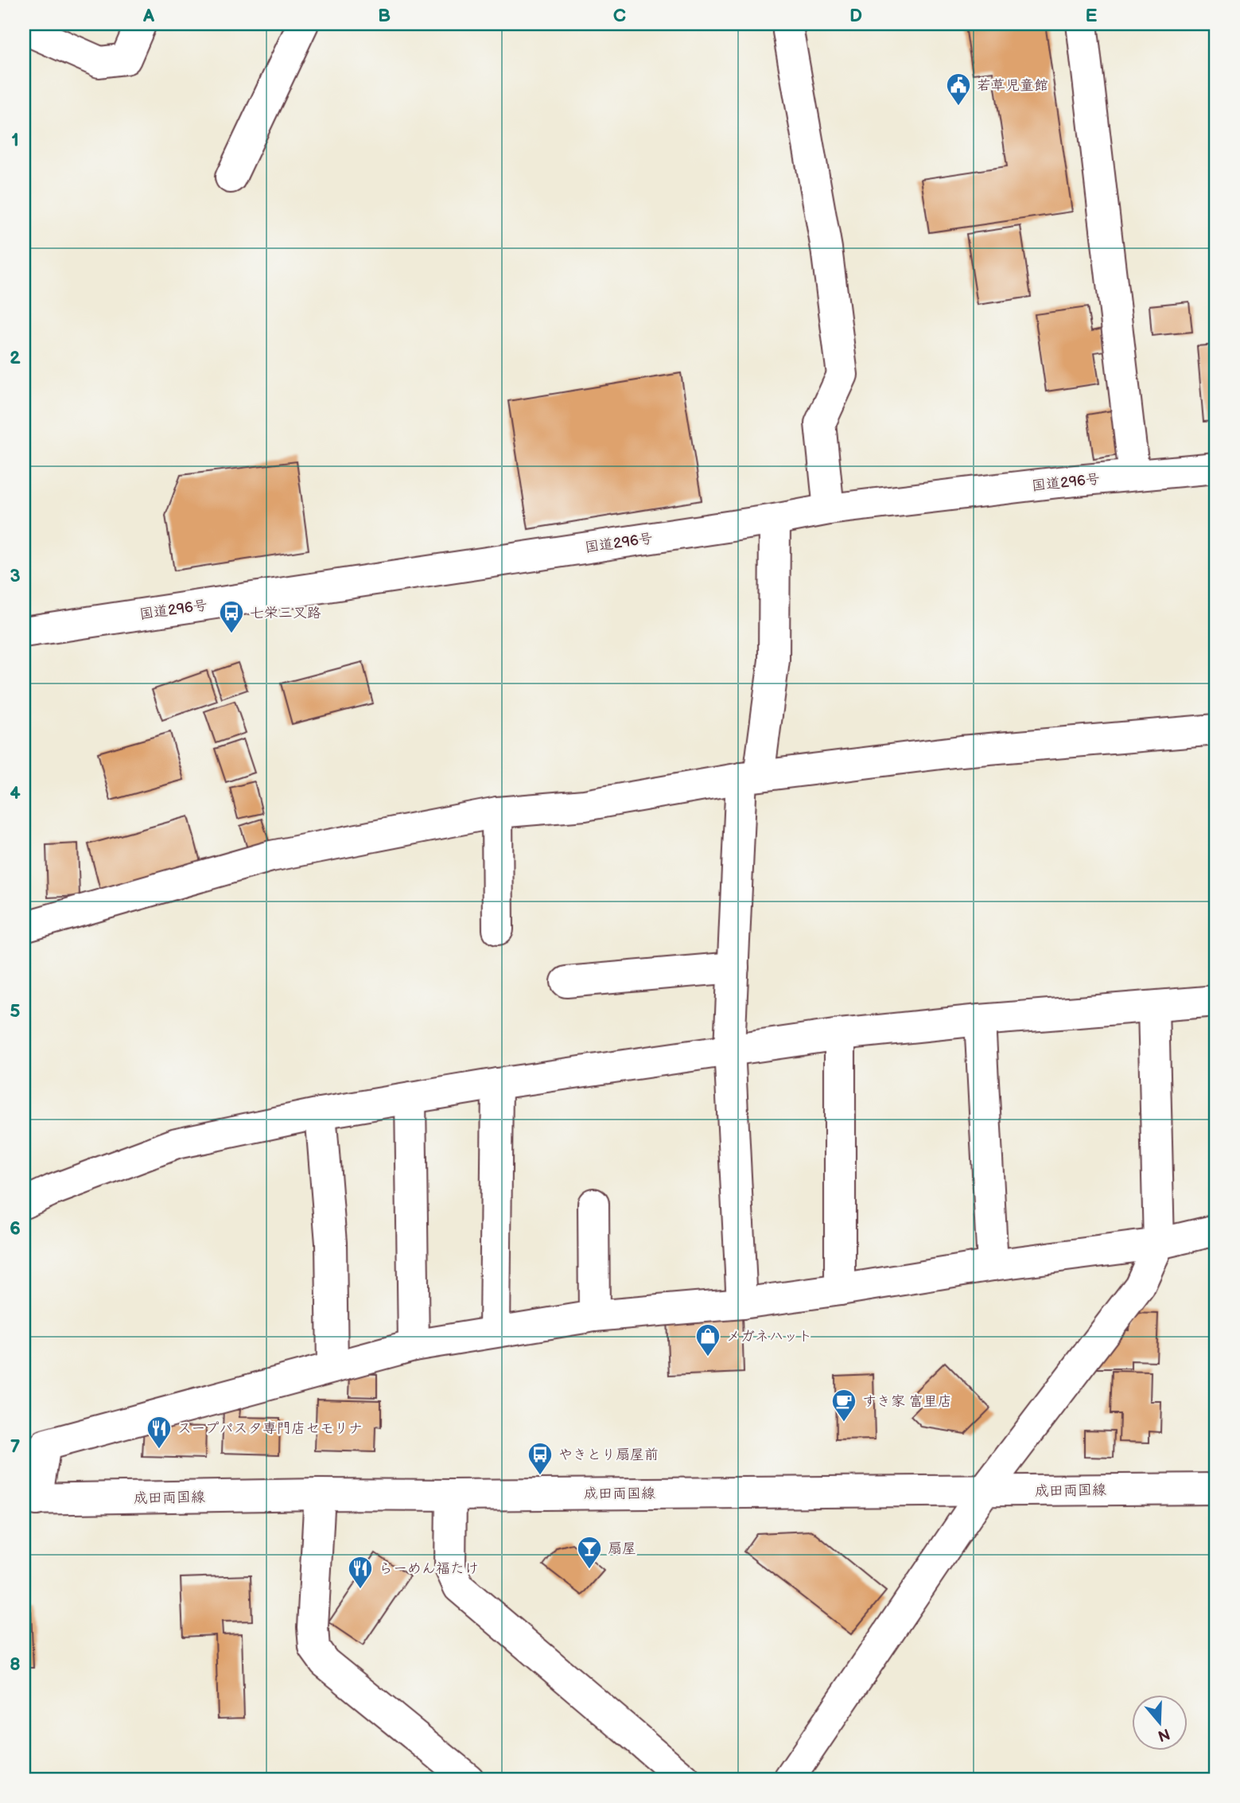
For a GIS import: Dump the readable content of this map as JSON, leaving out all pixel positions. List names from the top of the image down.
{
  "streets": {
    "main road": ["国道296号", "成田両国線"]
  },
  "places": {
    "public building": ["若草児童館"],
    "bus stop": ["七栄三叉路", "やきとり扇屋前"],
    "shop": ["メガネハット"],
    "cafe": ["すき家 富里店"],
    "restaurant": ["スープパスタ専門店セモリナ", "らーめん福たけ"],
    "bar": ["扇屋"]
  },
  "north": "bottom",
  "grid": {
    "columns": [
      "A",
      "B",
      "C",
      "D",
      "E"
    ],
    "rows": [
      "1",
      "2",
      "3",
      "4",
      "5",
      "6",
      "7",
      "8"
    ]
  }
}
